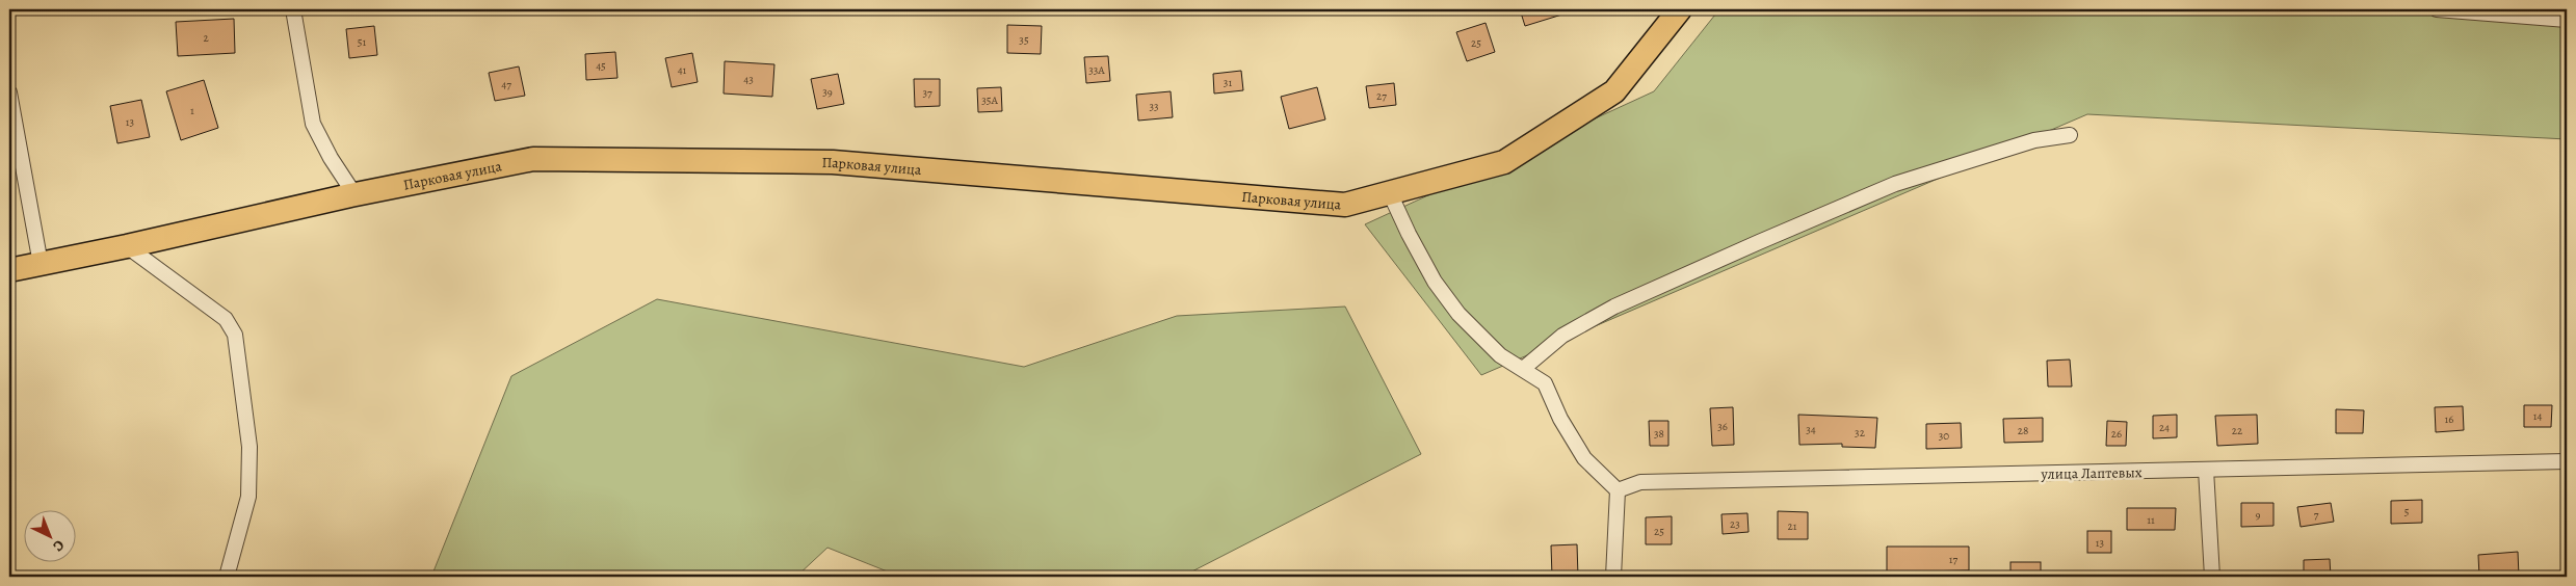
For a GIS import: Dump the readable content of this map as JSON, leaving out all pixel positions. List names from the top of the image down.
{
  "streets": {
    "main road": ["Парковая улица"],
    "street": ["улица Лаптевых"]
  },
  "house_numbers": [
    "2",
    "35",
    "51",
    "25",
    "45",
    "41",
    "33А",
    "43",
    "31",
    "47",
    "39",
    "37",
    "27",
    "35А",
    "33",
    "1",
    "13",
    "14",
    "16",
    "36",
    "24",
    "34",
    "28",
    "22",
    "32",
    "38",
    "26",
    "30",
    "5",
    "9",
    "7",
    "11",
    "23",
    "21",
    "25",
    "13",
    "17"
  ],
  "north": "bottom right"
}
